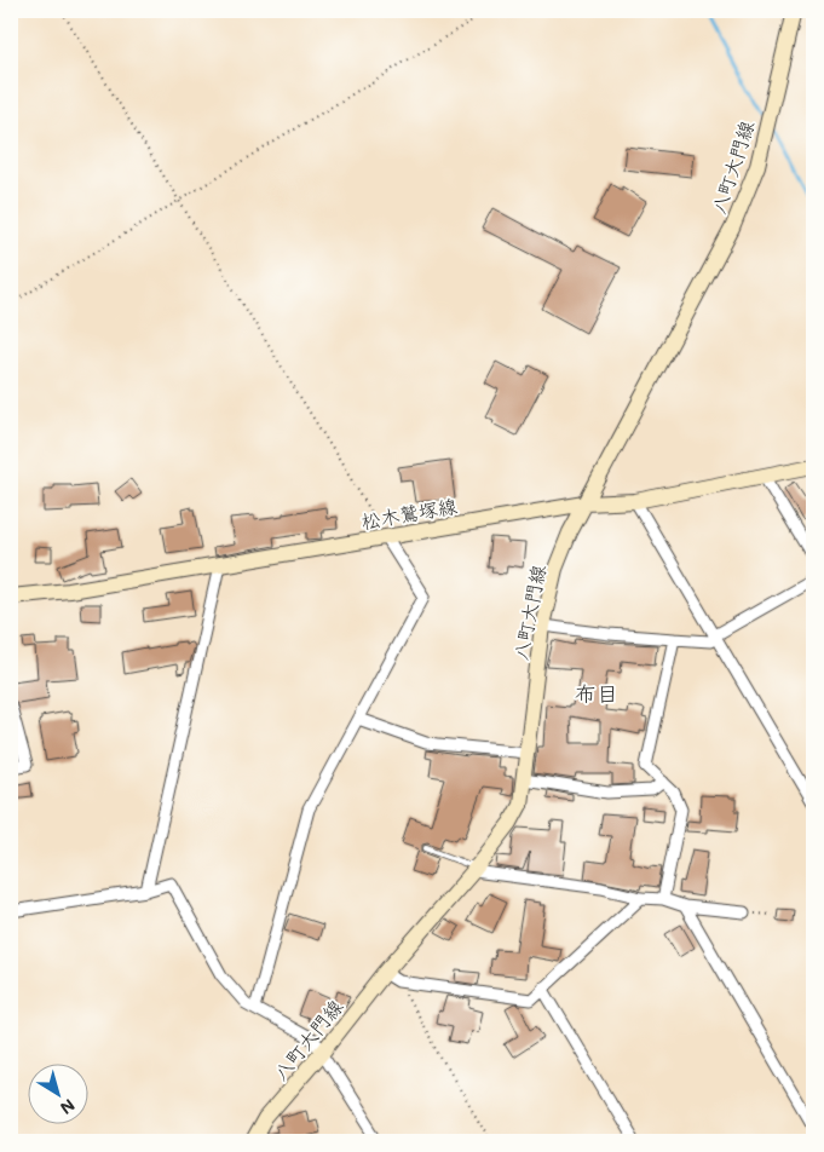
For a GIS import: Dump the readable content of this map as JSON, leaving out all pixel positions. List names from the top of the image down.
{
  "streets": {
    "main road": ["八町大門線", "松木鷲塚線"]
  },
  "crossings": [
    ["八町大門線", "松木鷲塚線"]
  ],
  "districts": ["布目"],
  "north": "bottom right"
}
